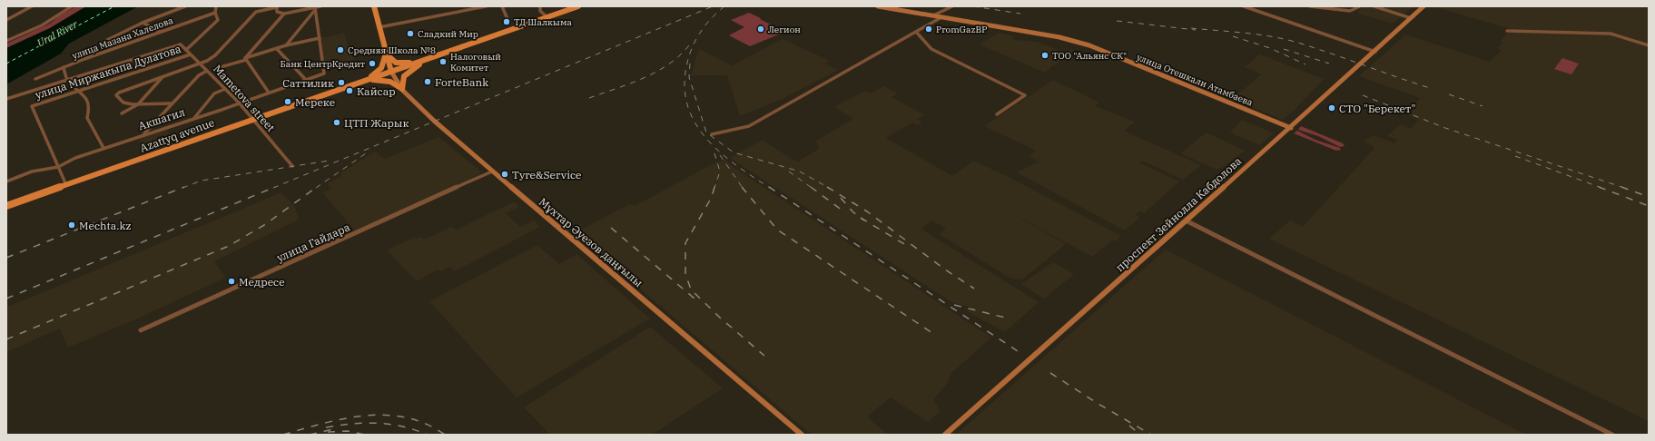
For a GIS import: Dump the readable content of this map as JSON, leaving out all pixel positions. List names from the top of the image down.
{
  "streets": {
    "main road": [
      "улица Отешкали Атамбаева",
      "Azattyq avenue",
      "проспект Зейнолла Кабдолова",
      "Мұхтар Әуезов даңғылы"
    ],
    "street": [
      "улица Мазана Халелова",
      "улица Миржакыпа Дулатова",
      "Mametova street",
      "Акшагил",
      "улица Гайдара"
    ]
  },
  "crossings": [
    ["улица Миржакыпа Дулатова", "Mametova street"],
    ["улица Миржакыпа Дулатова", "Акшагил"],
    ["улица Отешкали Атамбаева", "проспект Зейнолла Кабдолова"],
    ["Mametova street", "Акшагил"],
    ["Mametova street", "Azattyq avenue"],
    ["улица Гайдара", "Мұхтар Әуезов даңғылы"]
  ],
  "water": ["Ural River"],
  "places": [
    "ТД Шалкыма",
    "Легион",
    "PromGazBP",
    "Сладкий Мир",
    "Средняя Школа №8",
    "ТОО \"Альянс СК\"",
    "Налоговый Комитет",
    "Банк ЦентрКредит",
    "ForteBank",
    "Саттилик",
    "Кайсар",
    "Мереке",
    "СТО \"Берекет\"",
    "ЦТП Жарык",
    "Tyre&Service",
    "Mechta.kz",
    "Медресе"
  ]
}
